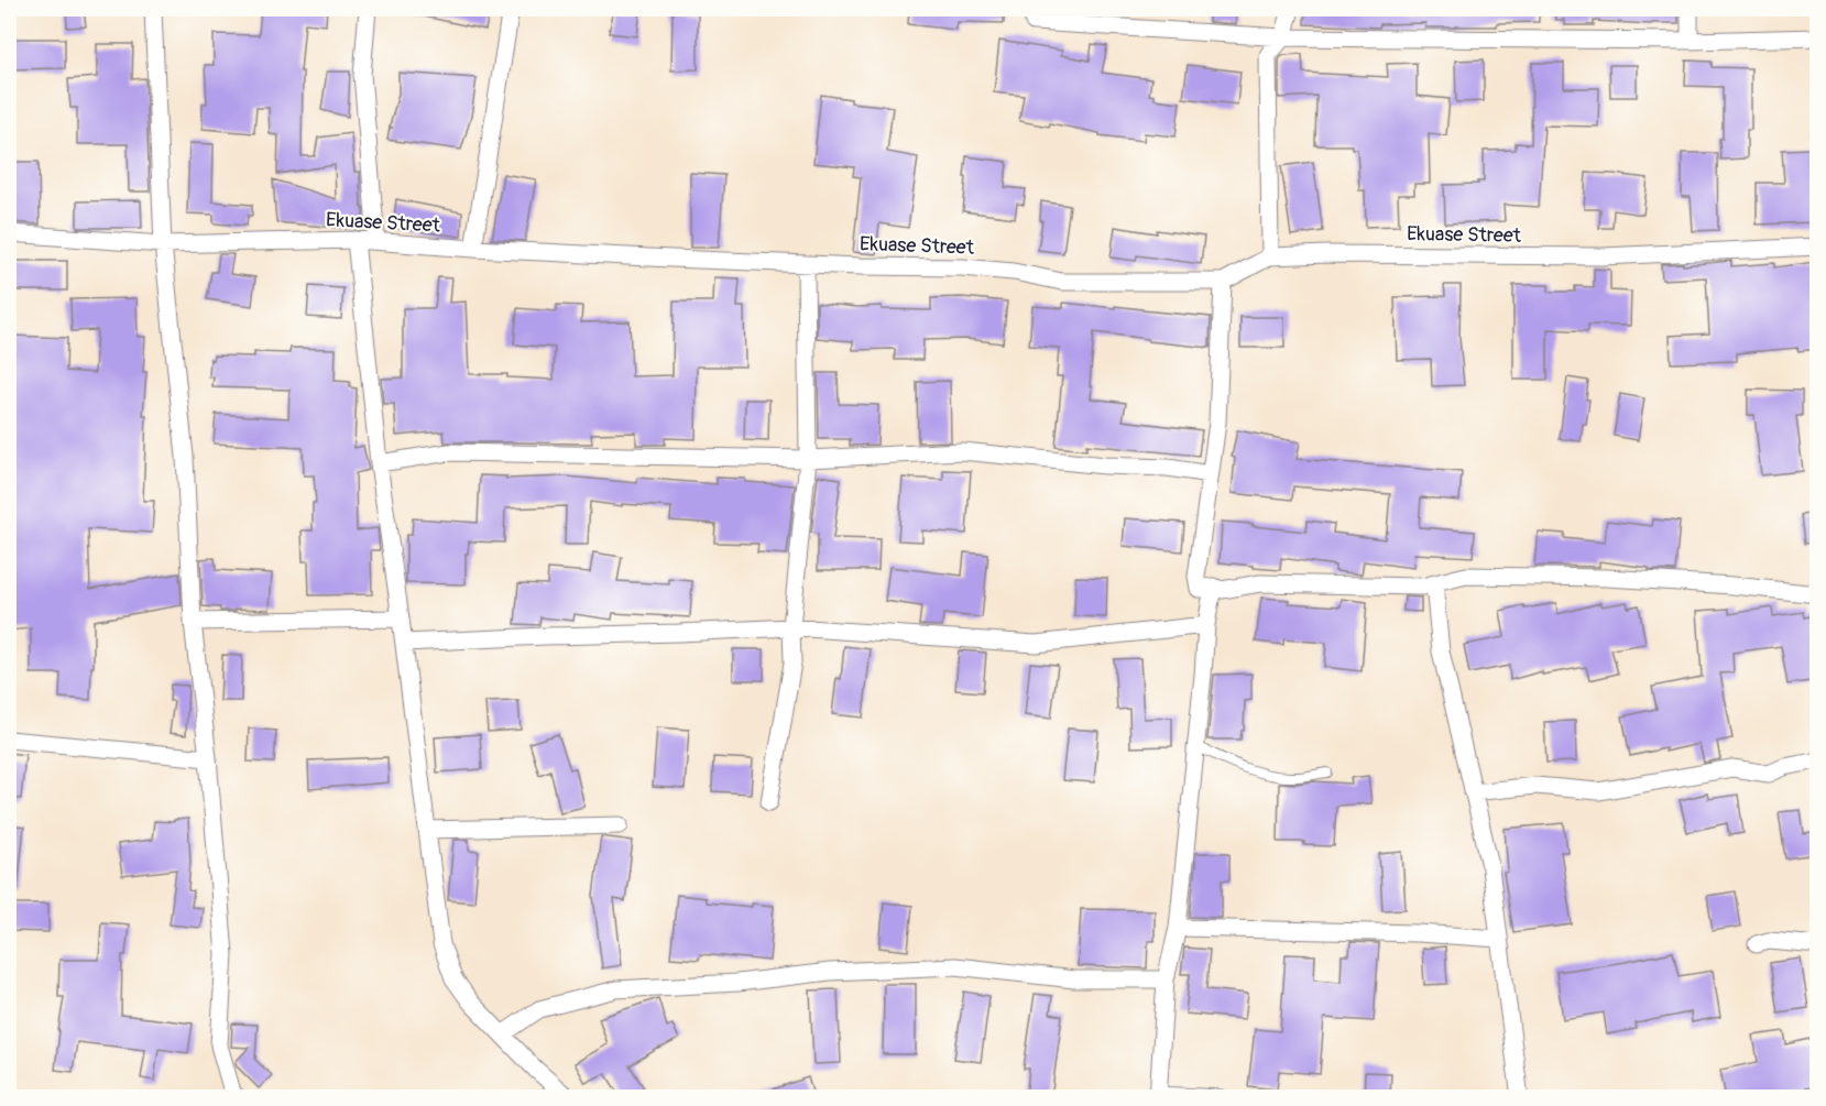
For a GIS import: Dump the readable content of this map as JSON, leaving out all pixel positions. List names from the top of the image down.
{
  "streets": {
    "street": ["Ekuase Street"]
  }
}
